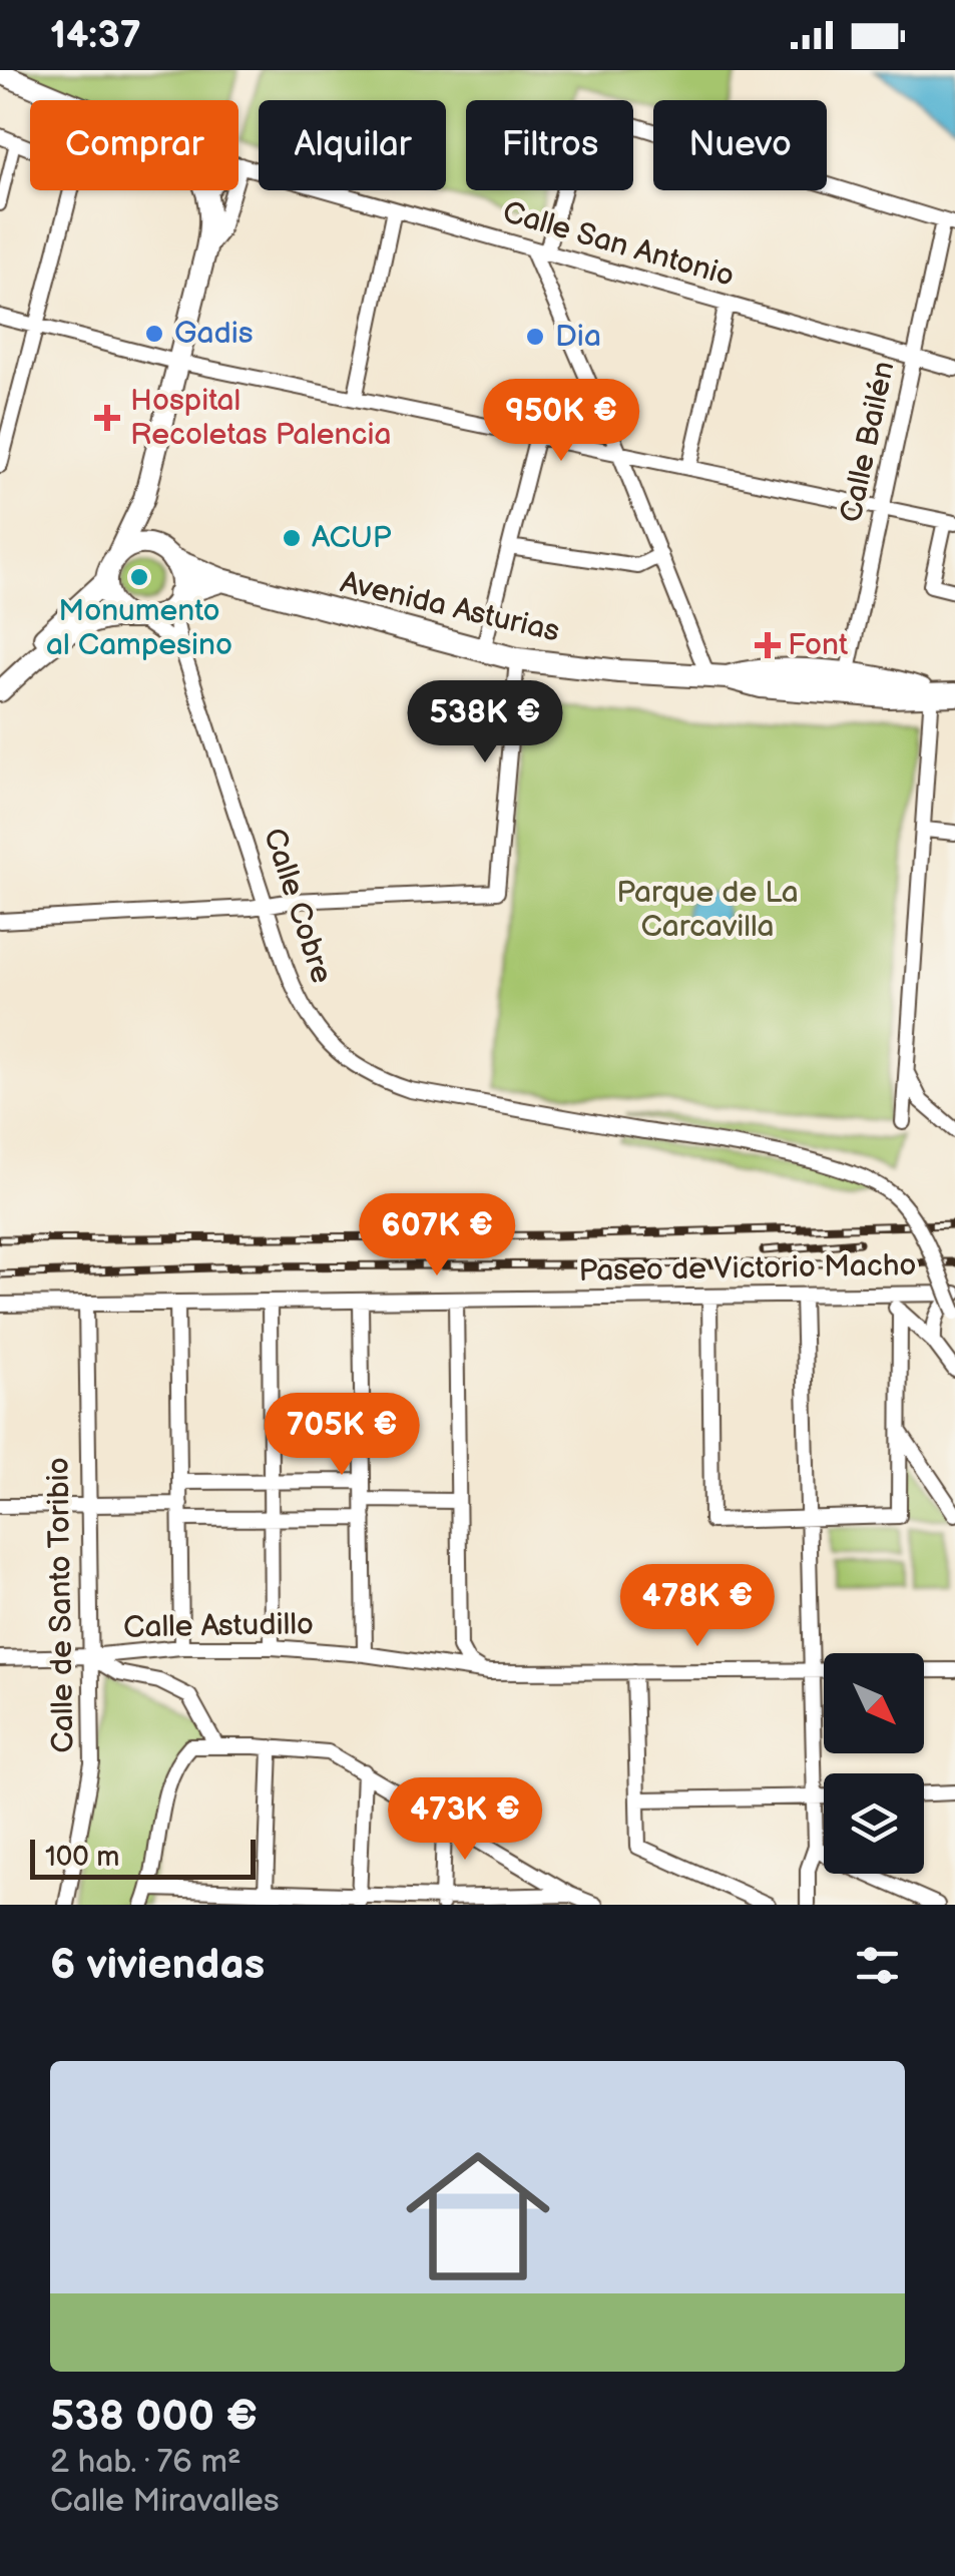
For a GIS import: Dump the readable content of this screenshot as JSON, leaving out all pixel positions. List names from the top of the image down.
{
  "streets": {
    "main road": ["Avenida Asturias"],
    "street": [
      "Calle San Antonio",
      "Calle Bailén",
      "Calle Cobre",
      "Paseo de Victorio Macho",
      "Calle de Santo Toribio",
      "Calle Astudillo"
    ]
  },
  "crossings": [
    ["Calle San Antonio", "Calle Bailén"],
    ["Calle Bailén", "Avenida Asturias"],
    ["Avenida Asturias", "Calle Cobre"],
    ["Paseo de Victorio Macho", "Calle de Santo Toribio"],
    ["Calle de Santo Toribio", "Calle Astudillo"]
  ],
  "parks": ["Parque de La Carcavilla"],
  "places": {
    "other": [
      "Gadis",
      "Dia",
      "ACUP",
      "Monumento al Campesino"
    ],
    "health": ["Hospital Recoletas Palencia", "Font"]
  },
  "scale_bar": "100 m",
  "north": "bottom right",
  "page": {
    "status": "14:37",
    "chip": [
      "Comprar",
      "Alquilar",
      "Filtros",
      "Nuevo"
    ],
    "price": [
      "950K €",
      "538K €",
      "607K €",
      "705K €",
      "478K €",
      "473K €"
    ],
    "scale": "100 m",
    "heading": "6 viviendas",
    "list": [
      {
        "name": "538 000 €",
        "note": "2 hab. · 76 m² · Calle Miravalles"
      }
    ]
  }
}
